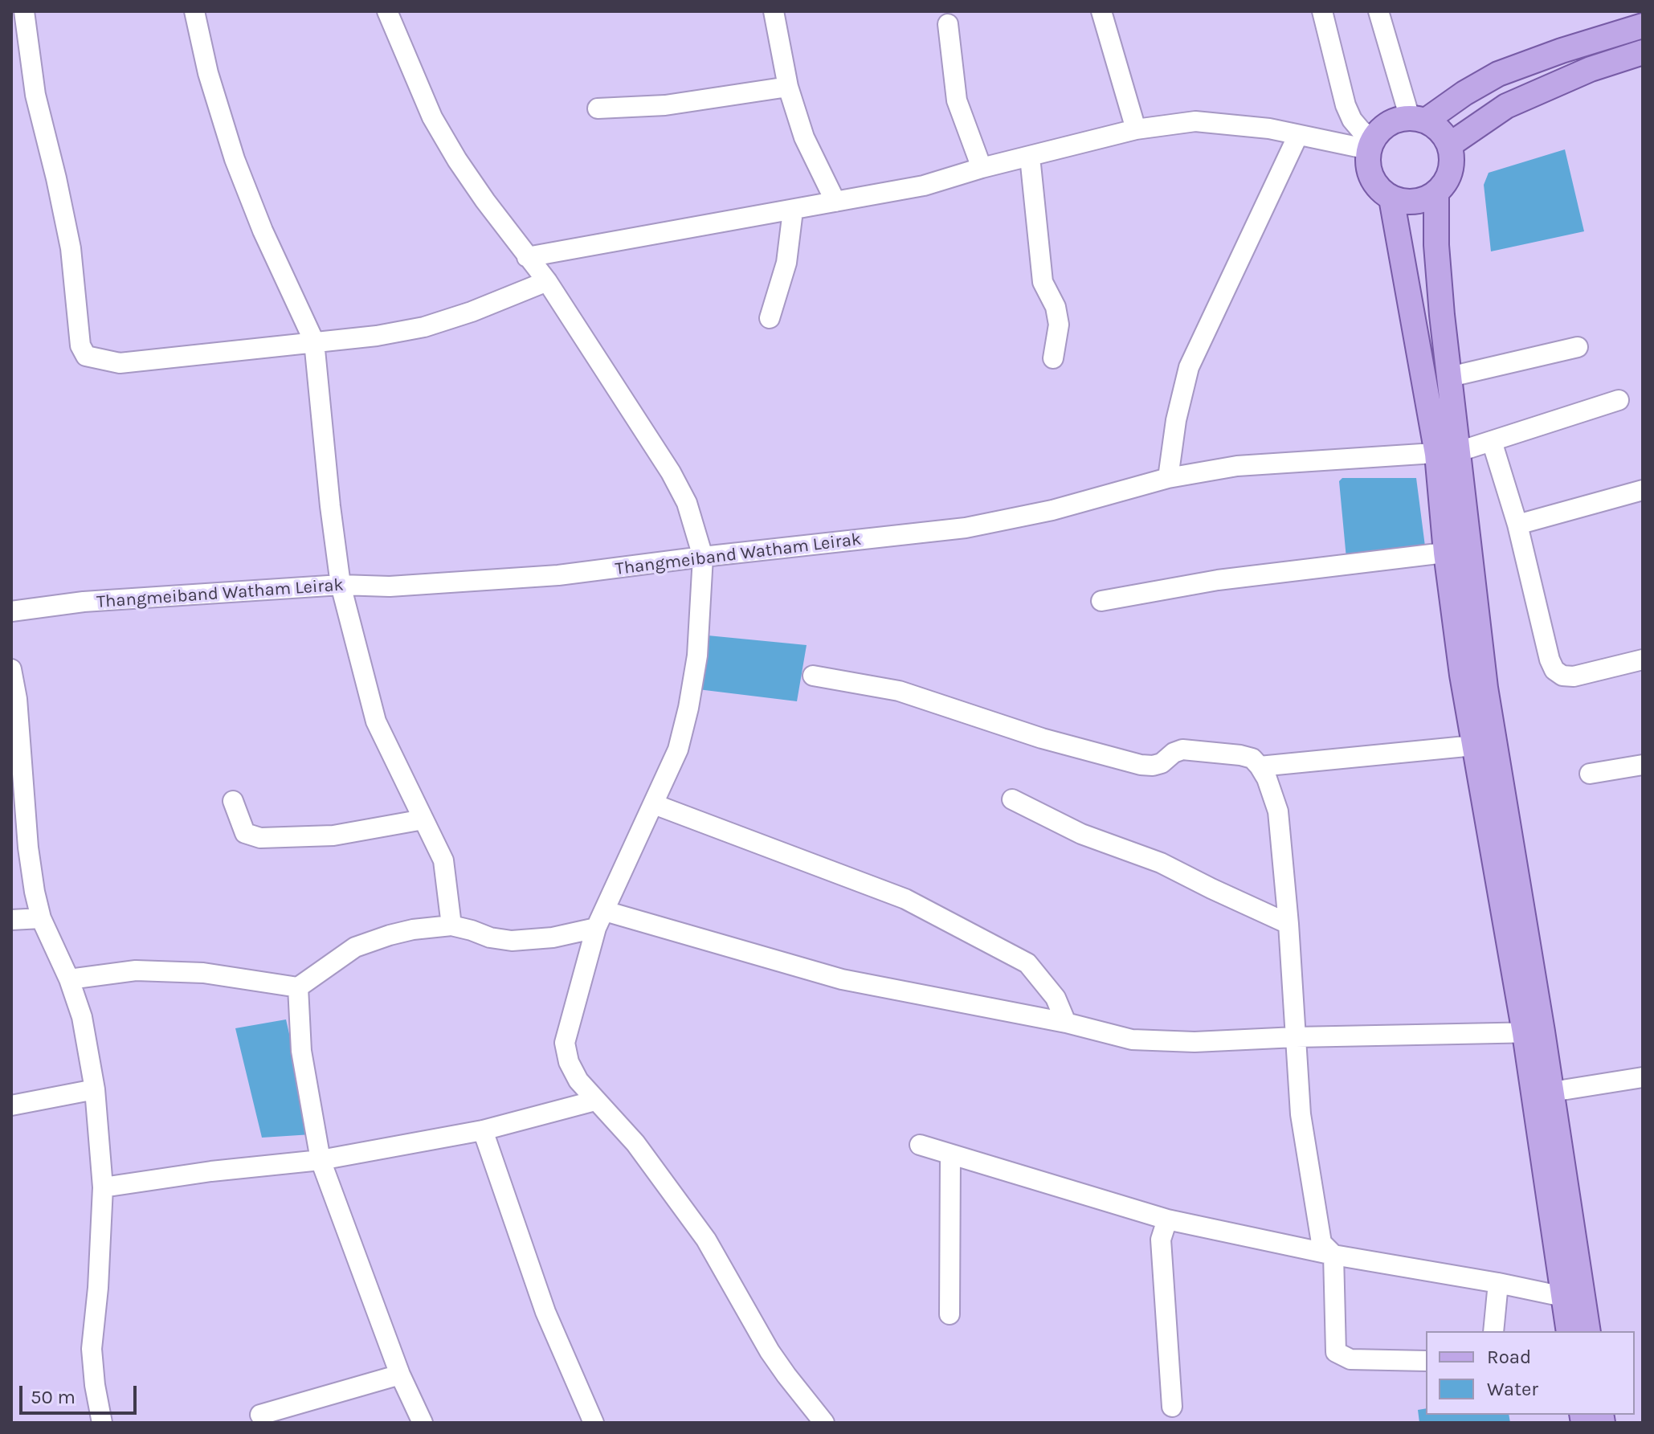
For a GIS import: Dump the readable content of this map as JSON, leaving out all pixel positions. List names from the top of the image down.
{
  "streets": {
    "street": ["Thangmeiband Watham Leirak"]
  },
  "legend": ["Road", "Water"],
  "scale_bar": "50 m"
}
